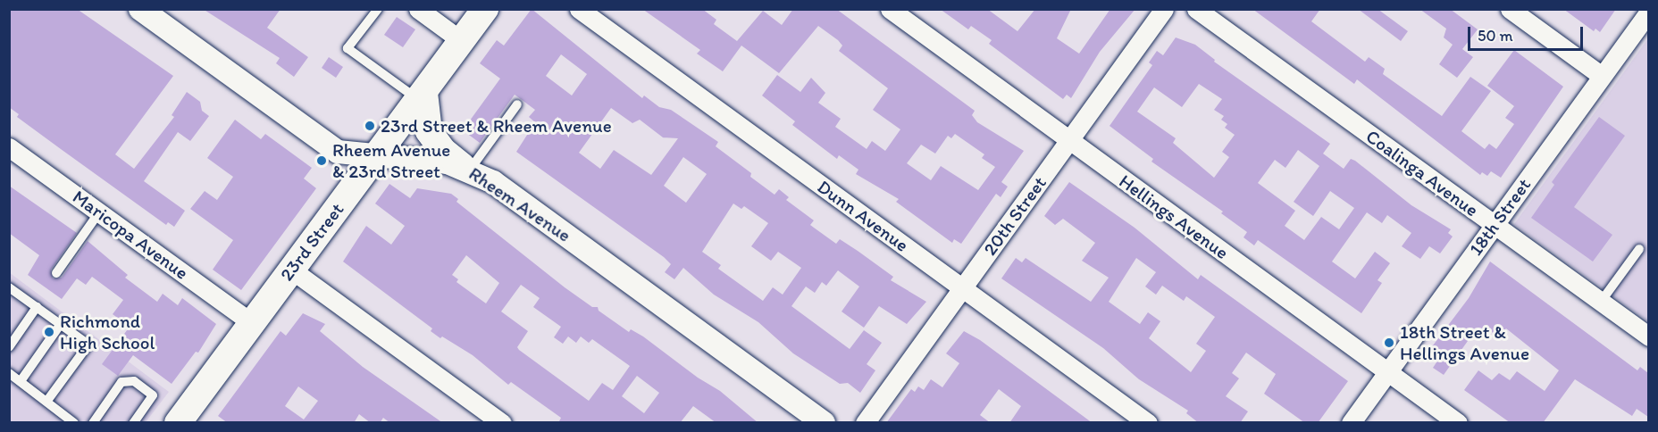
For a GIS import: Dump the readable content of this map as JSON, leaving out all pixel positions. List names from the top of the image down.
{
  "streets": {
    "main road": ["23rd Street"],
    "street": [
      "Coalinga Avenue",
      "Rheem Avenue",
      "Dunn Avenue",
      "20th Street",
      "Hellings Avenue",
      "18th Street",
      "Maricopa Avenue"
    ]
  },
  "crossings": [
    ["Coalinga Avenue", "18th Street"],
    ["Rheem Avenue", "23rd Street"],
    ["Dunn Avenue", "20th Street"],
    ["20th Street", "Hellings Avenue"],
    ["Hellings Avenue", "18th Street"],
    ["Maricopa Avenue", "23rd Street"]
  ],
  "places": [
    "23rd Street & Rheem Avenue",
    "Rheem Avenue & 23rd Street",
    "Richmond High School",
    "18th Street & Hellings Avenue"
  ],
  "scale_bar": "50 m"
}
